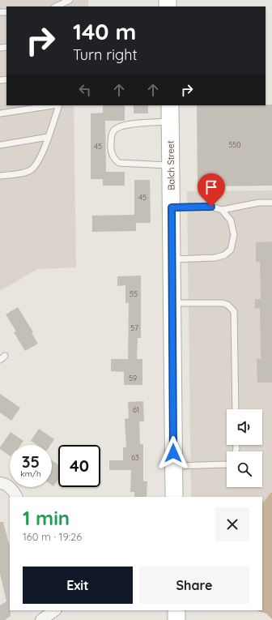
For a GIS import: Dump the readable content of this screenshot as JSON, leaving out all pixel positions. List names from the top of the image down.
{
  "streets": {
    "street": ["Balch Street"]
  },
  "house_numbers": [
    "550",
    "45",
    "45",
    "55",
    "57",
    "59",
    "61",
    "63"
  ],
  "page": {
    "turn": ["140 m", "Turn right"],
    "speed": "35 km/h",
    "limit": "40",
    "heading": ["1 min", "160 m · 19:26"],
    "buttons": ["Exit", "Share"]
  }
}
